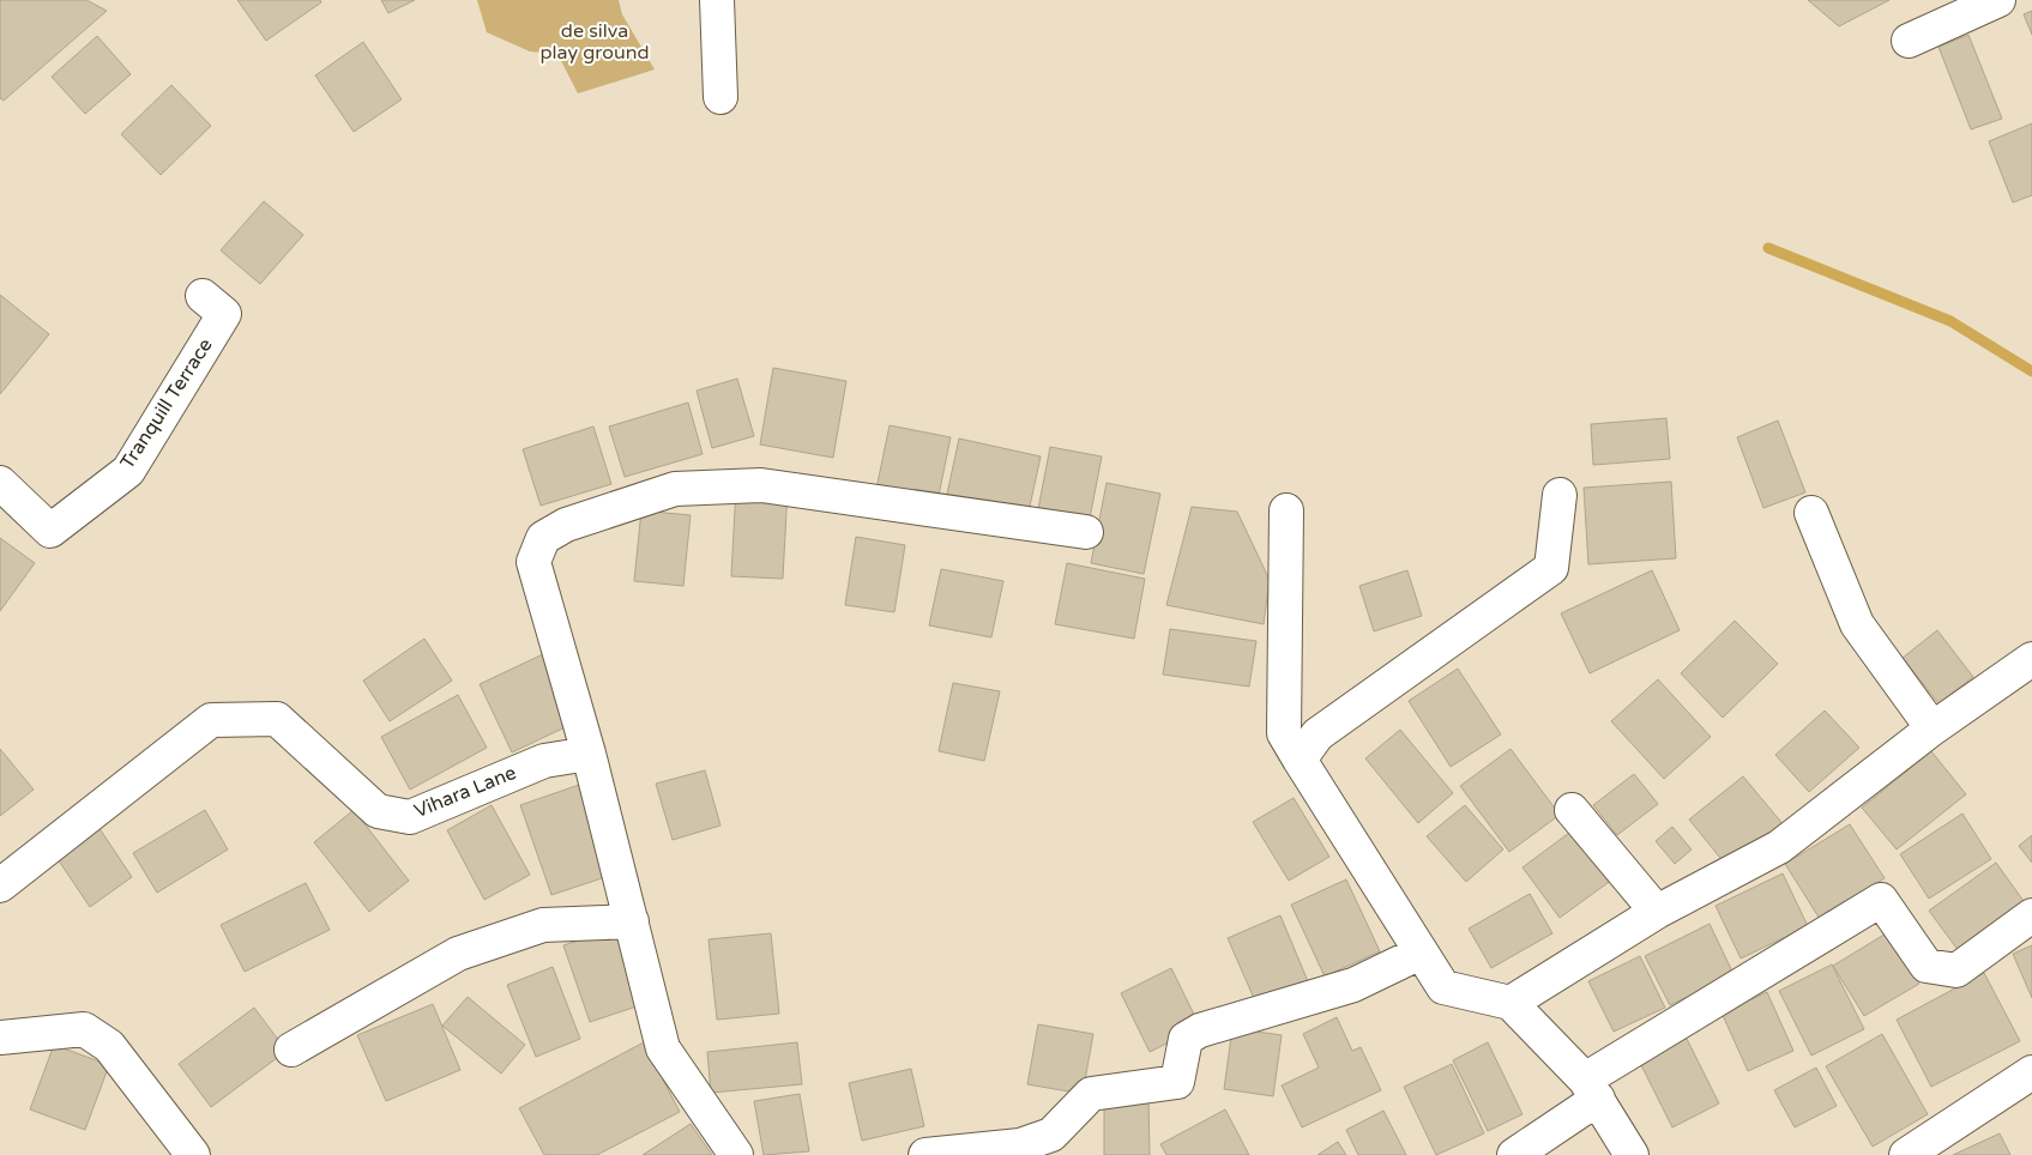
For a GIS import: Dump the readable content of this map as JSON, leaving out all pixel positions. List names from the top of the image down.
{
  "streets": {
    "street": ["Tranquill Terrace", "Vihara Lane"]
  },
  "parks": ["de silva play ground"]
}
